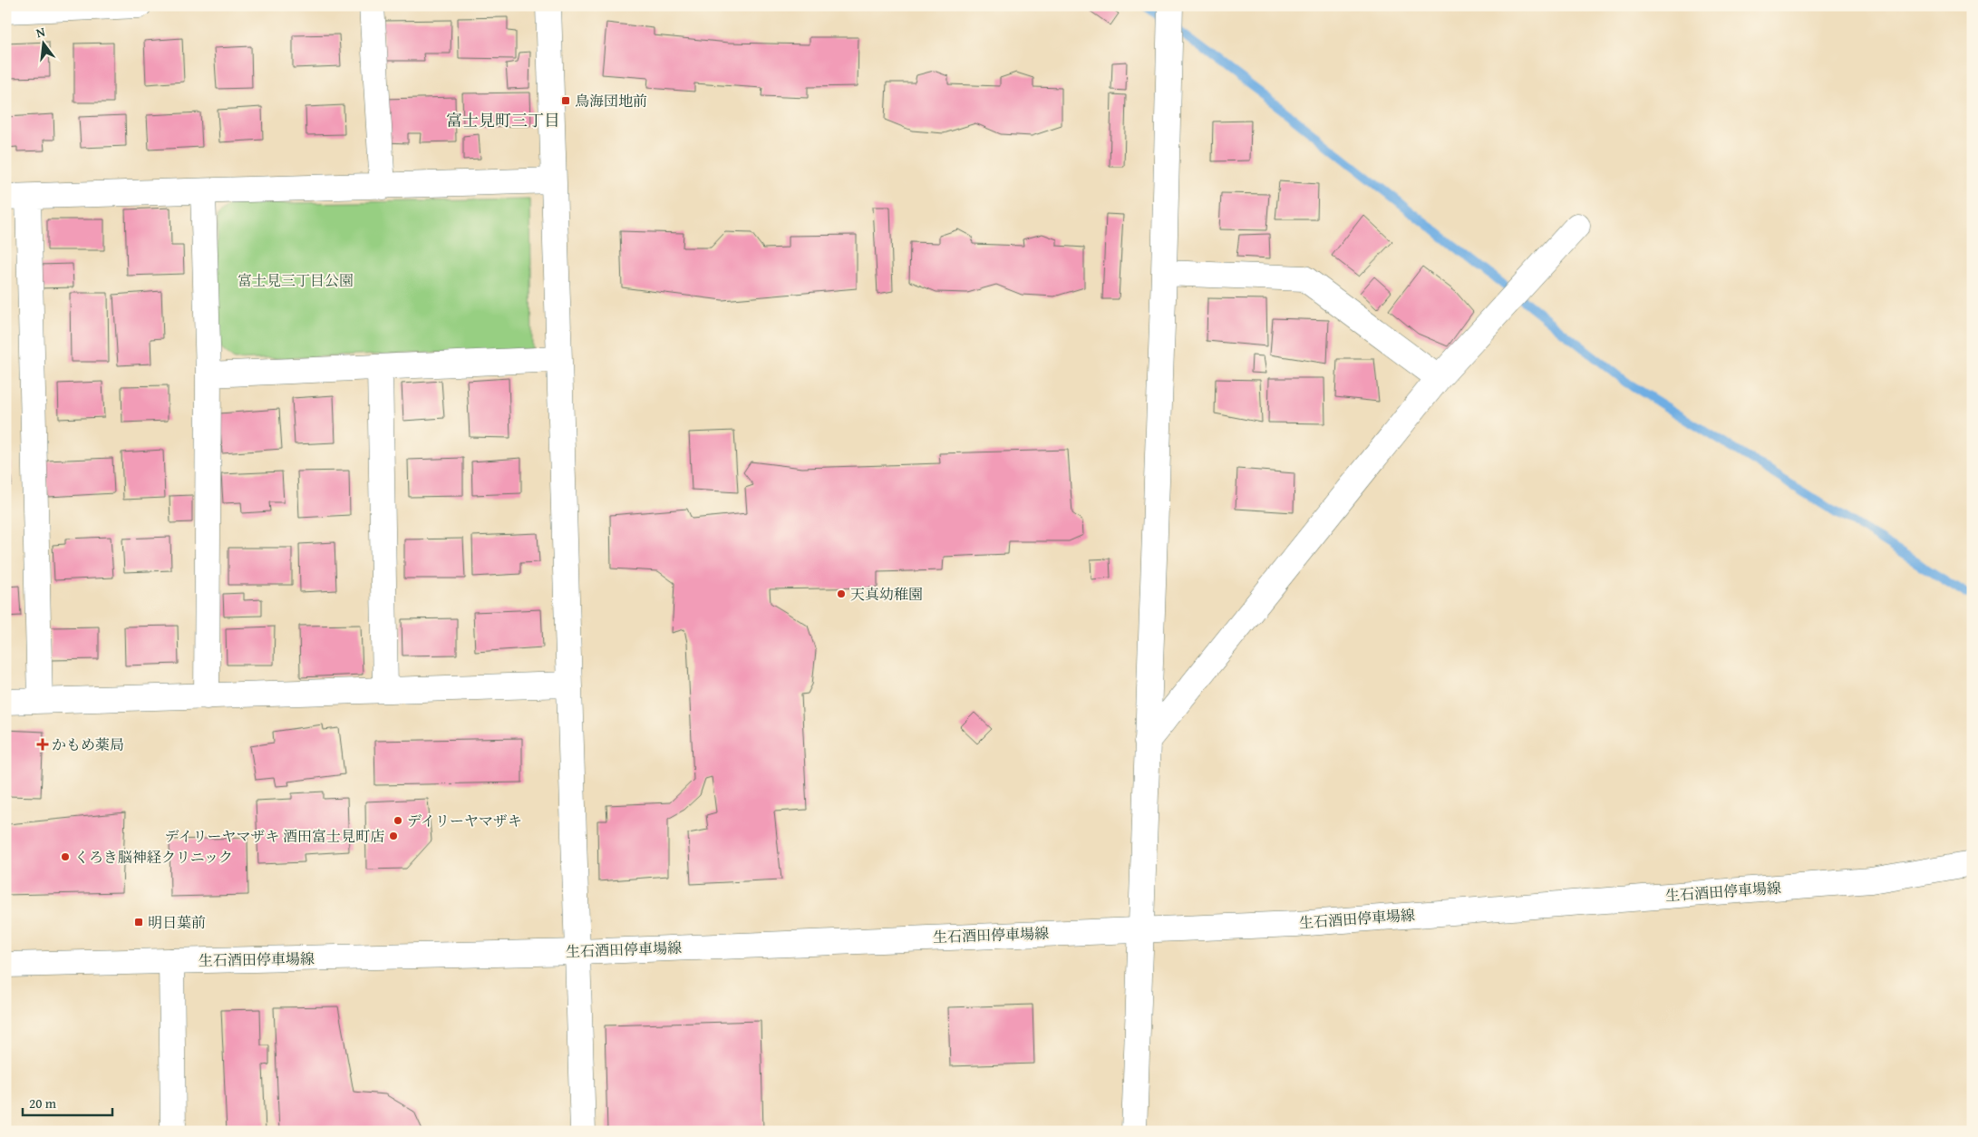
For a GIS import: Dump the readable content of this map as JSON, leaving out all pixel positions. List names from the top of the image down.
{
  "streets": {
    "street": ["生石酒田停車場線"]
  },
  "districts": ["富士見町三丁目"],
  "parks": ["富士見三丁目公園"],
  "places": {
    "transit": ["鳥海団地前", "明日葉前"],
    "other": [
      "天真幼稚園",
      "デイリーヤマザキ",
      "デイリーヤマザキ 酒田富士見町店",
      "くろき脳神経クリニック"
    ],
    "health": ["かもめ薬局"]
  },
  "scale_bar": "20 m",
  "north": "top"
}
